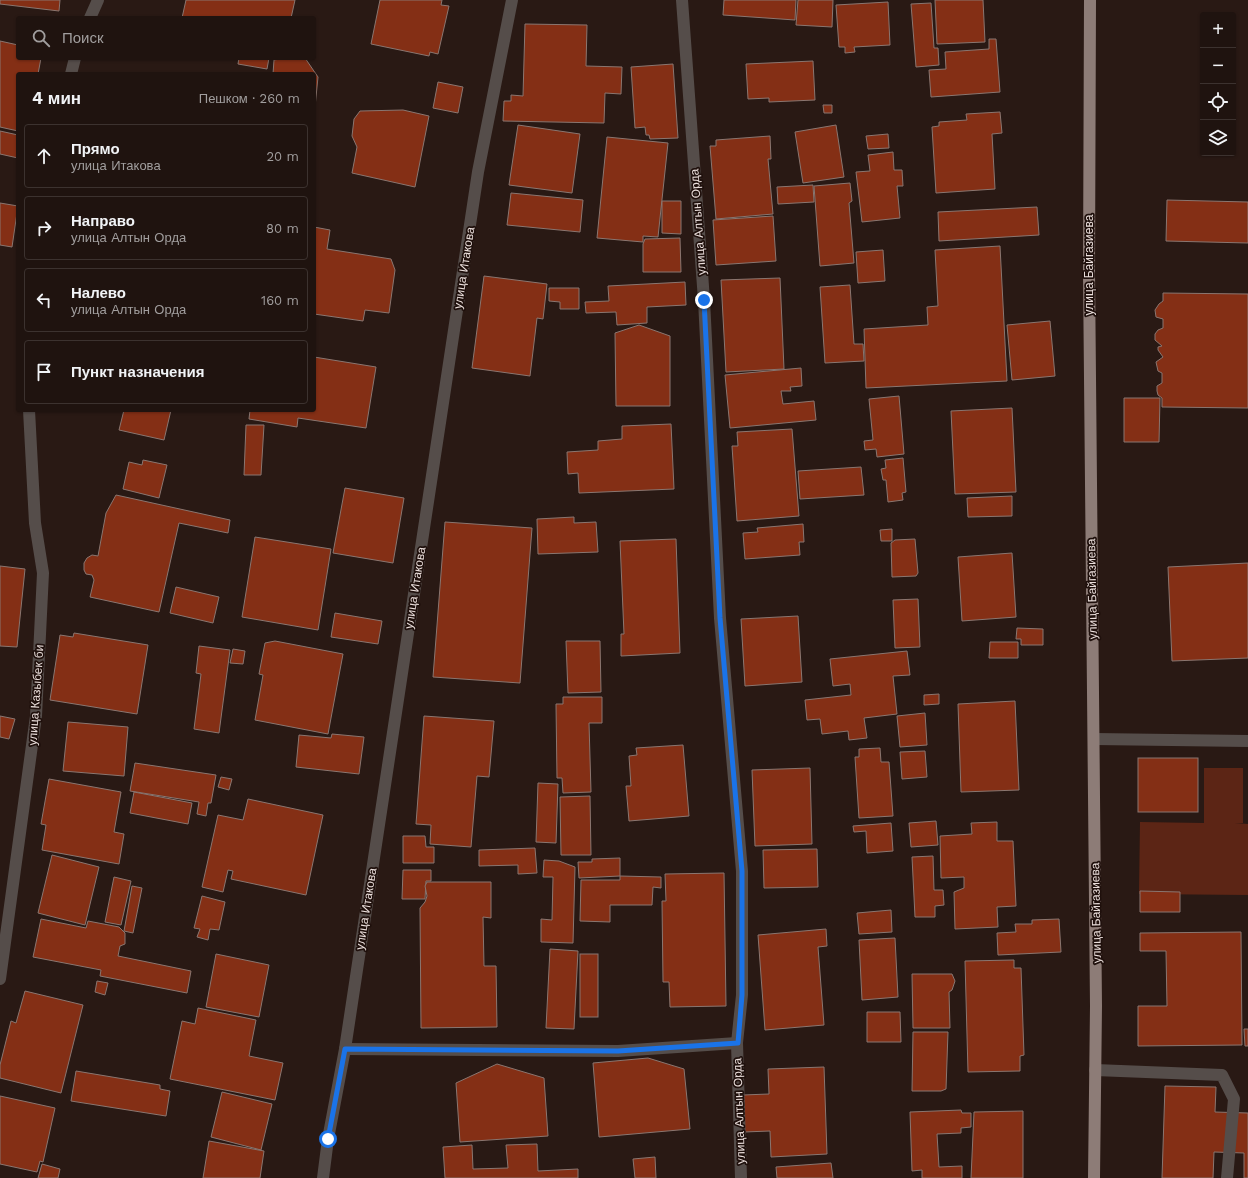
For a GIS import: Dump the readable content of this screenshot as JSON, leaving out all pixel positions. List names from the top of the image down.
{
  "streets": {
    "main road": ["улица Байгазиева"],
    "street": ["улица Алтын Орда", "улица Итакова", "улица Казыбек би"]
  },
  "crossings": [
    ["улица Алтын Орда", "улица Итакова"]
  ],
  "page": {
    "map_buttons": ["+", "−"],
    "search": "Поиск",
    "heading": ["4 мин", "Пешком · 260 m"],
    "list": [
      ["Прямо", "улица Итакова", "20 m"],
      ["Направо", "улица Алтын Орда", "80 m"],
      ["Налево", "улица Алтын Орда", "160 m"],
      "Пункт назначения"
    ]
  }
}
